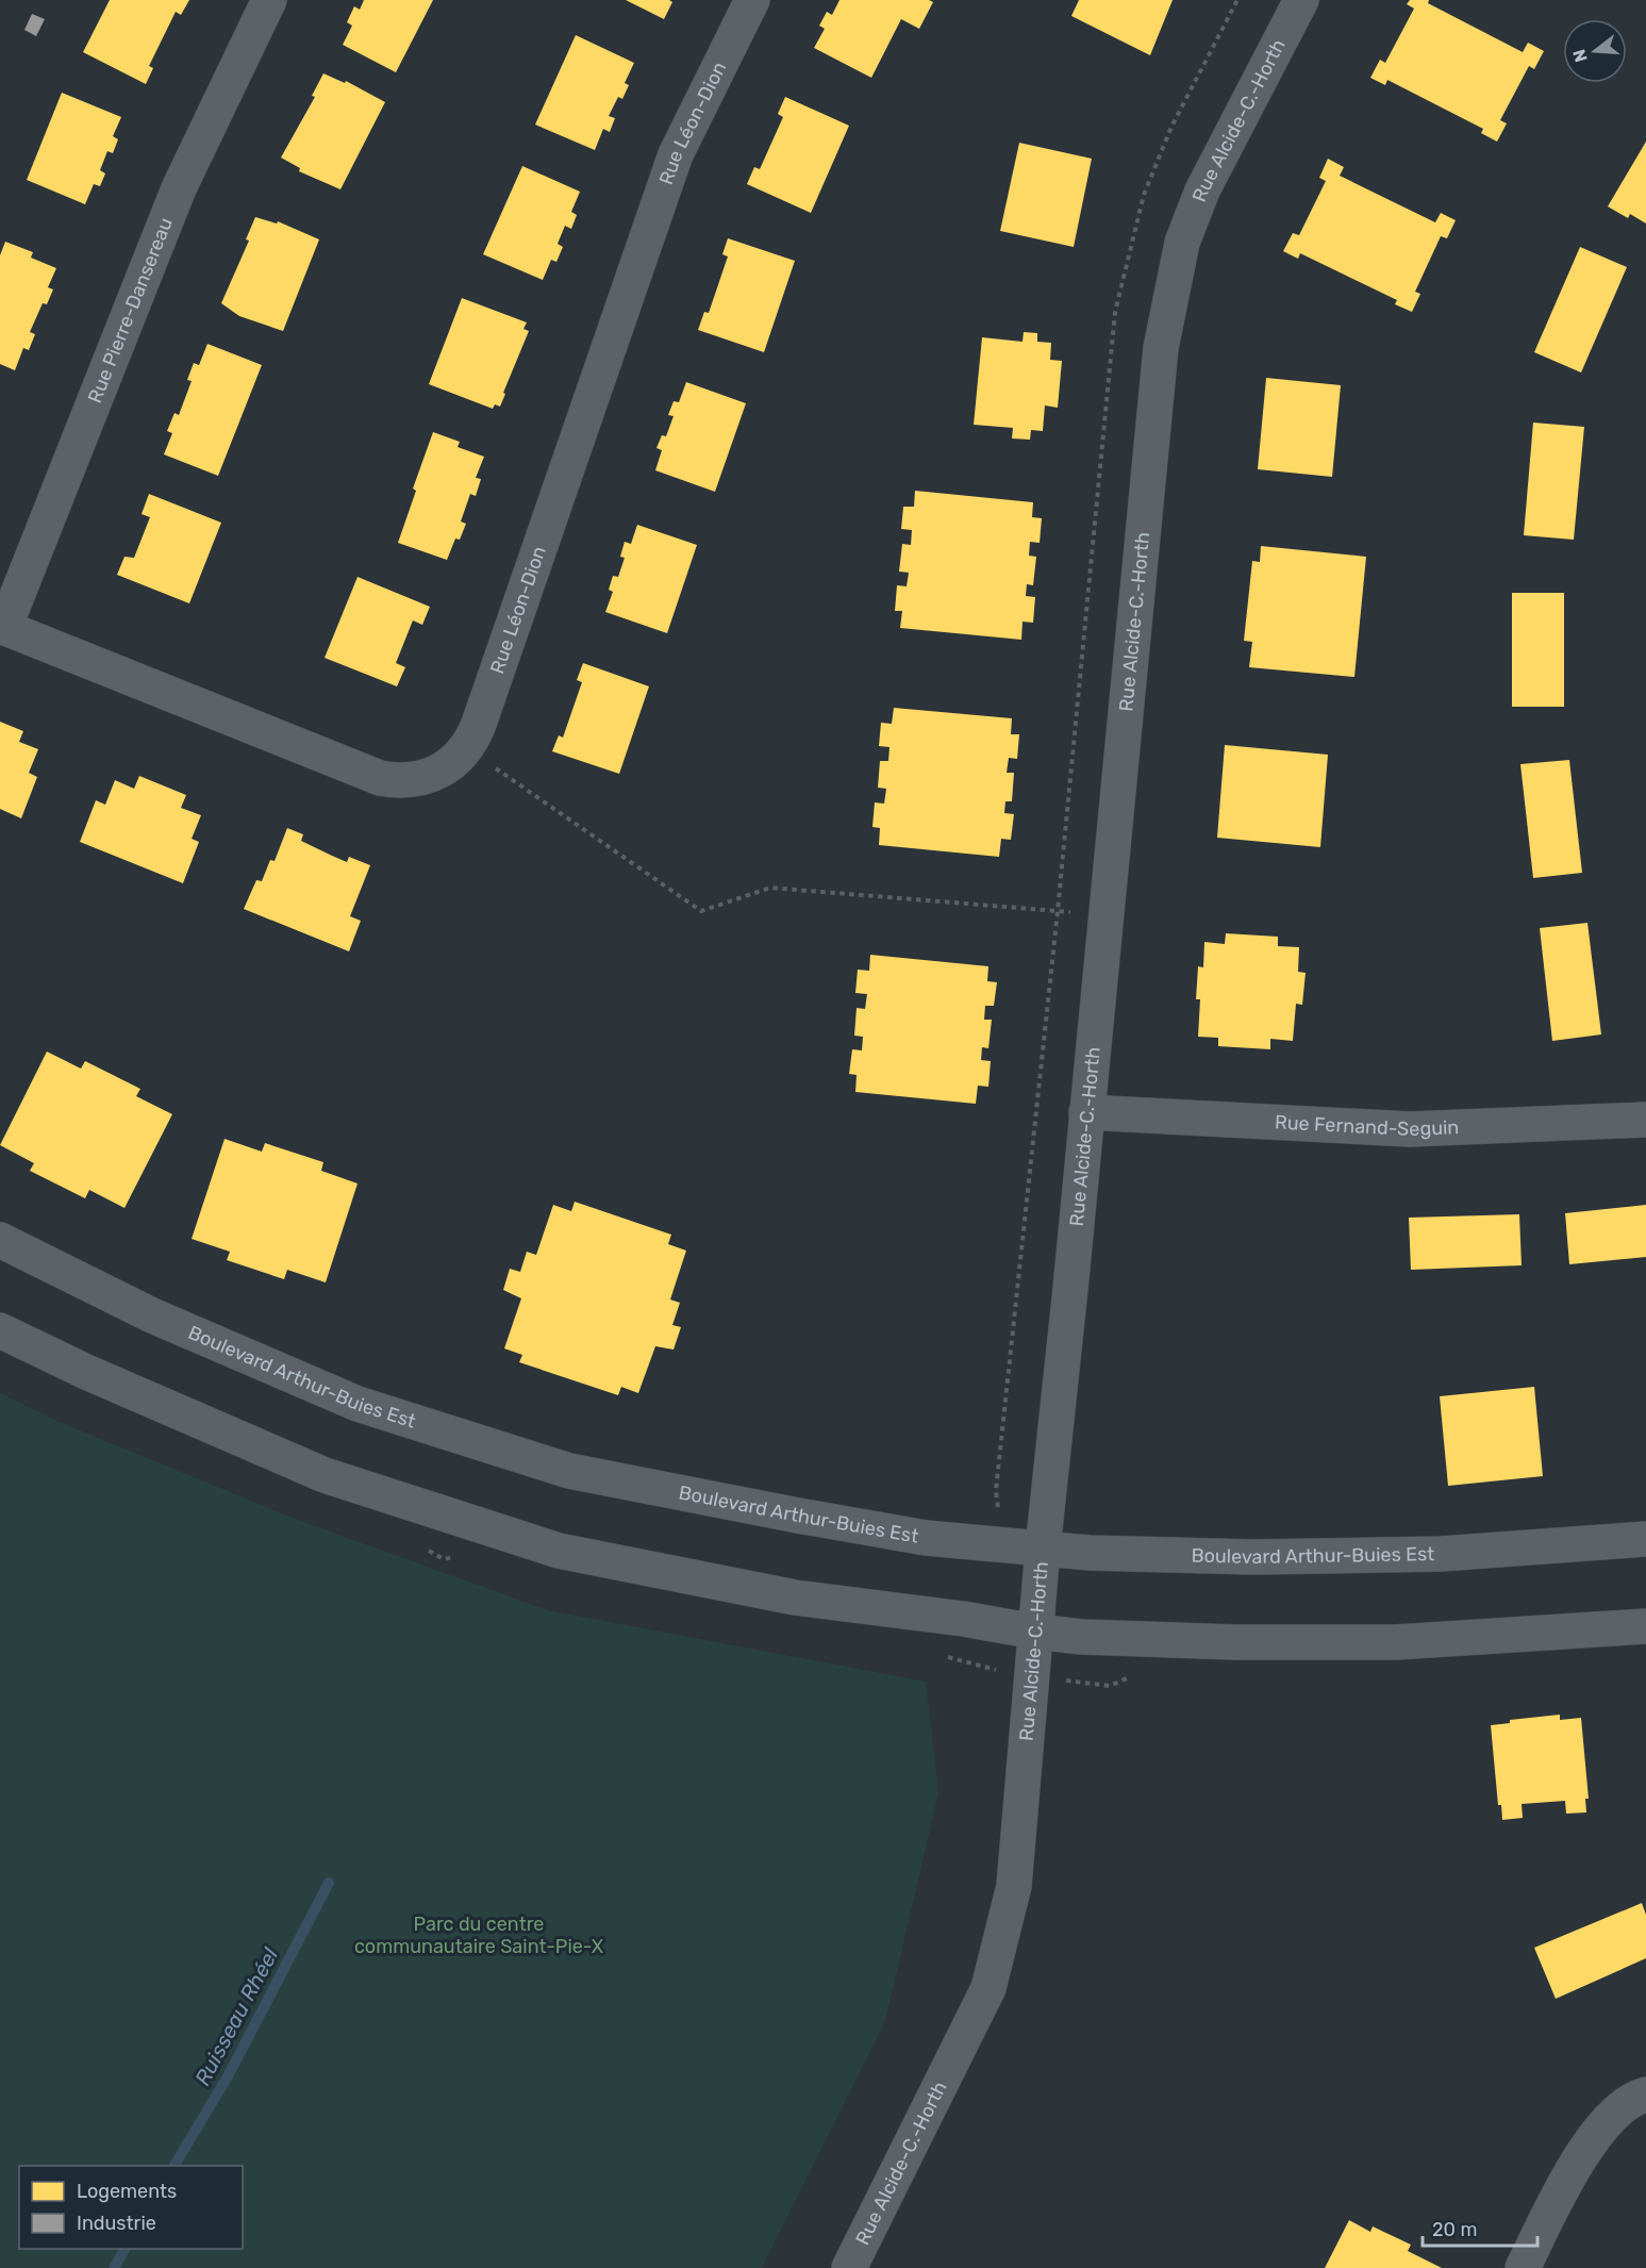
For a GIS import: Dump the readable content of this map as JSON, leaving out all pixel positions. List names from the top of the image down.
{
  "streets": {
    "street": [
      "Rue Alcide-C.-Horth",
      "Rue Léon-Dion",
      "Rue Pierre-Dansereau",
      "Rue Fernand-Seguin",
      "Boulevard Arthur-Buies Est"
    ]
  },
  "crossings": [
    ["Rue Alcide-C.-Horth", "Rue Fernand-Seguin"],
    ["Rue Alcide-C.-Horth", "Boulevard Arthur-Buies Est"],
    ["Rue Léon-Dion", "Rue Pierre-Dansereau"]
  ],
  "water": ["Ruisseau Rhéel"],
  "parks": ["Parc du centre communautaire Saint-Pie-X"],
  "legend": ["Logements", "Industrie"],
  "scale_bar": "20 m",
  "north": "left"
}
